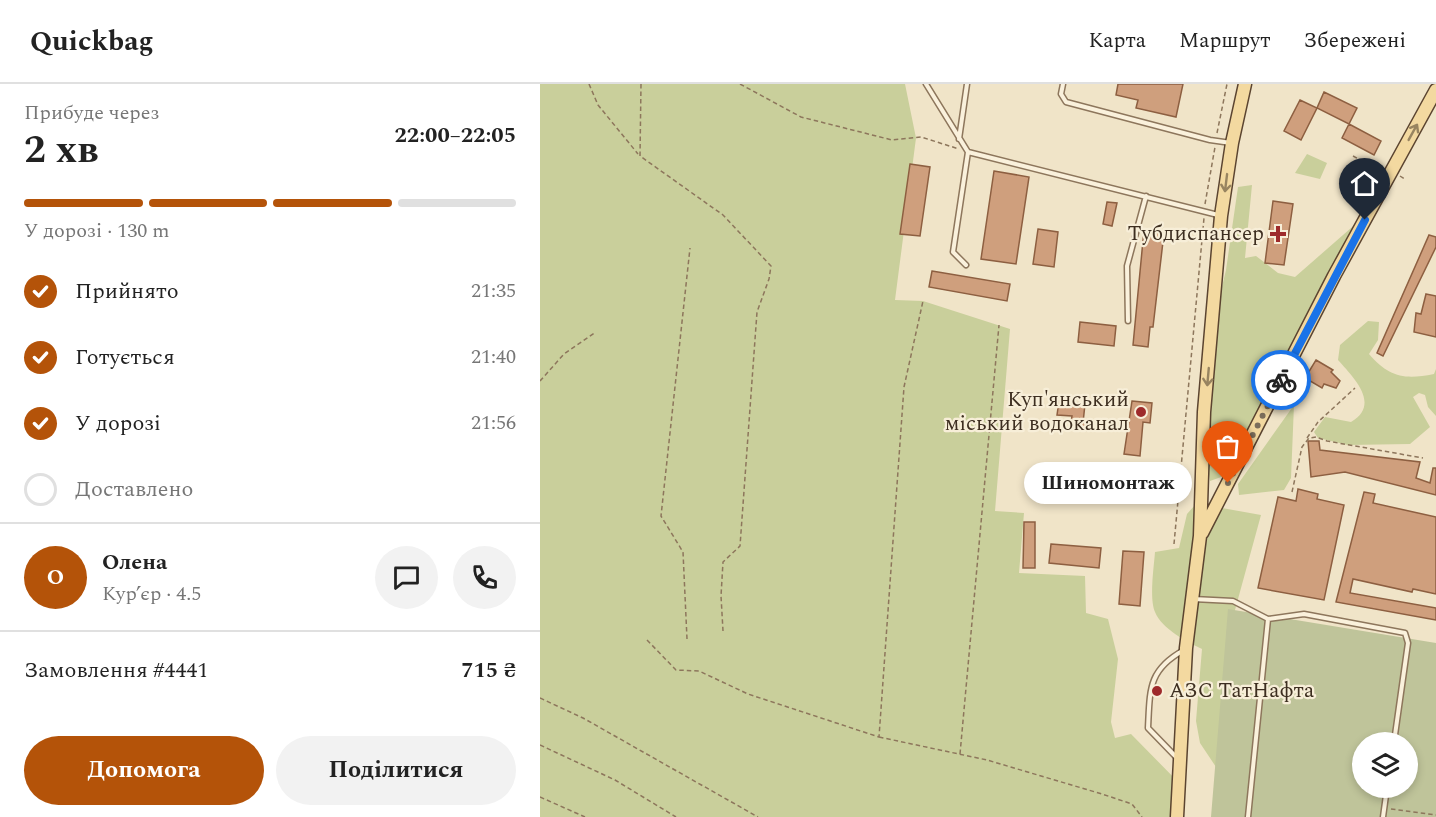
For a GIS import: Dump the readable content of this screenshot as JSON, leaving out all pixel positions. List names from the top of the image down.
{
  "places": {
    "health": ["Тубдиспансер"],
    "other": ["Куп'янський міський водоканал", "Шиномонтаж", "АЗС ТатНафта"]
  },
  "page": {
    "header": "Quickbag",
    "nav": ["Карта", "Маршрут", "Збережені"],
    "heading": ["2 хв", "Прибуде через", "22:00–22:05"],
    "panel": [
      "Олена",
      "Кур’єр · 4.5",
      "Замовлення #4441",
      "715 ₴"
    ],
    "bar": "У дорозі · 130 m",
    "list": [
      ["Прийнято", "21:35"],
      ["Готується", "21:40"],
      ["У дорозі", "21:56"],
      "Доставлено"
    ],
    "bubble": "Шиномонтаж",
    "round": "О",
    "buttons": ["Допомога", "Поділитися"]
  }
}
